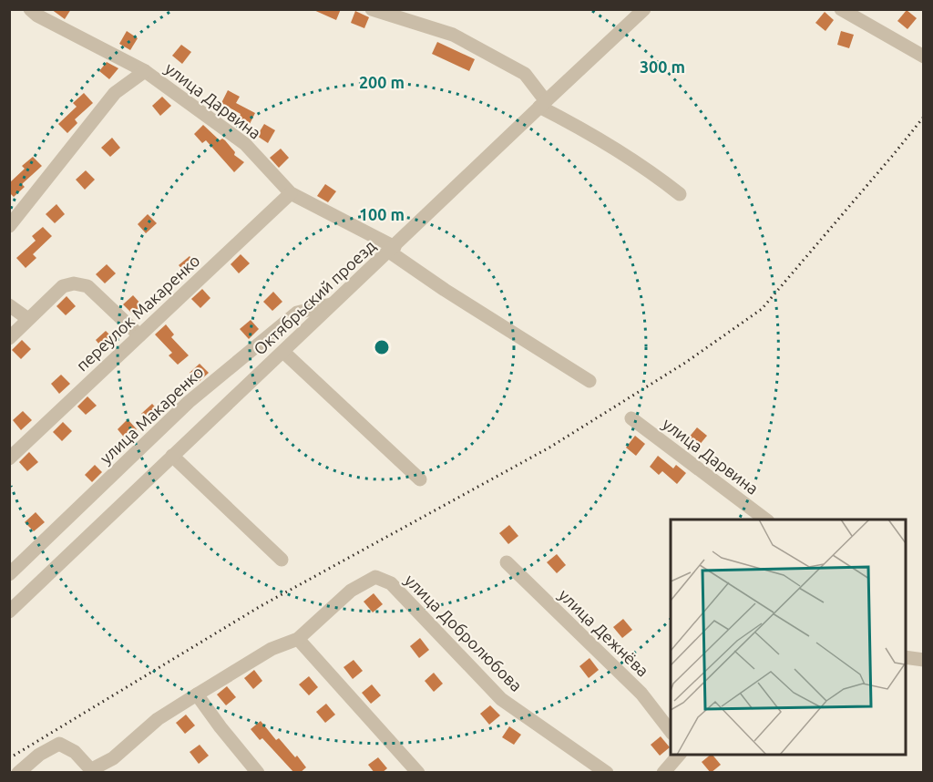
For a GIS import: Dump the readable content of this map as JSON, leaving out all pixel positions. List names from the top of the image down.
{
  "streets": {
    "street": [
      "улица Дарвина",
      "Октябрьский проезд",
      "переулок Макаренко",
      "улица Макаренко",
      "улица Добролюбова",
      "улица Дежнёва"
    ]
  },
  "crossings": [
    ["улица Дарвина", "Октябрьский проезд"],
    ["улица Дарвина", "переулок Макаренко"],
    ["Октябрьский проезд", "улица Макаренко"]
  ],
  "rings": ["300 m", "200 m", "100 m"]
}
